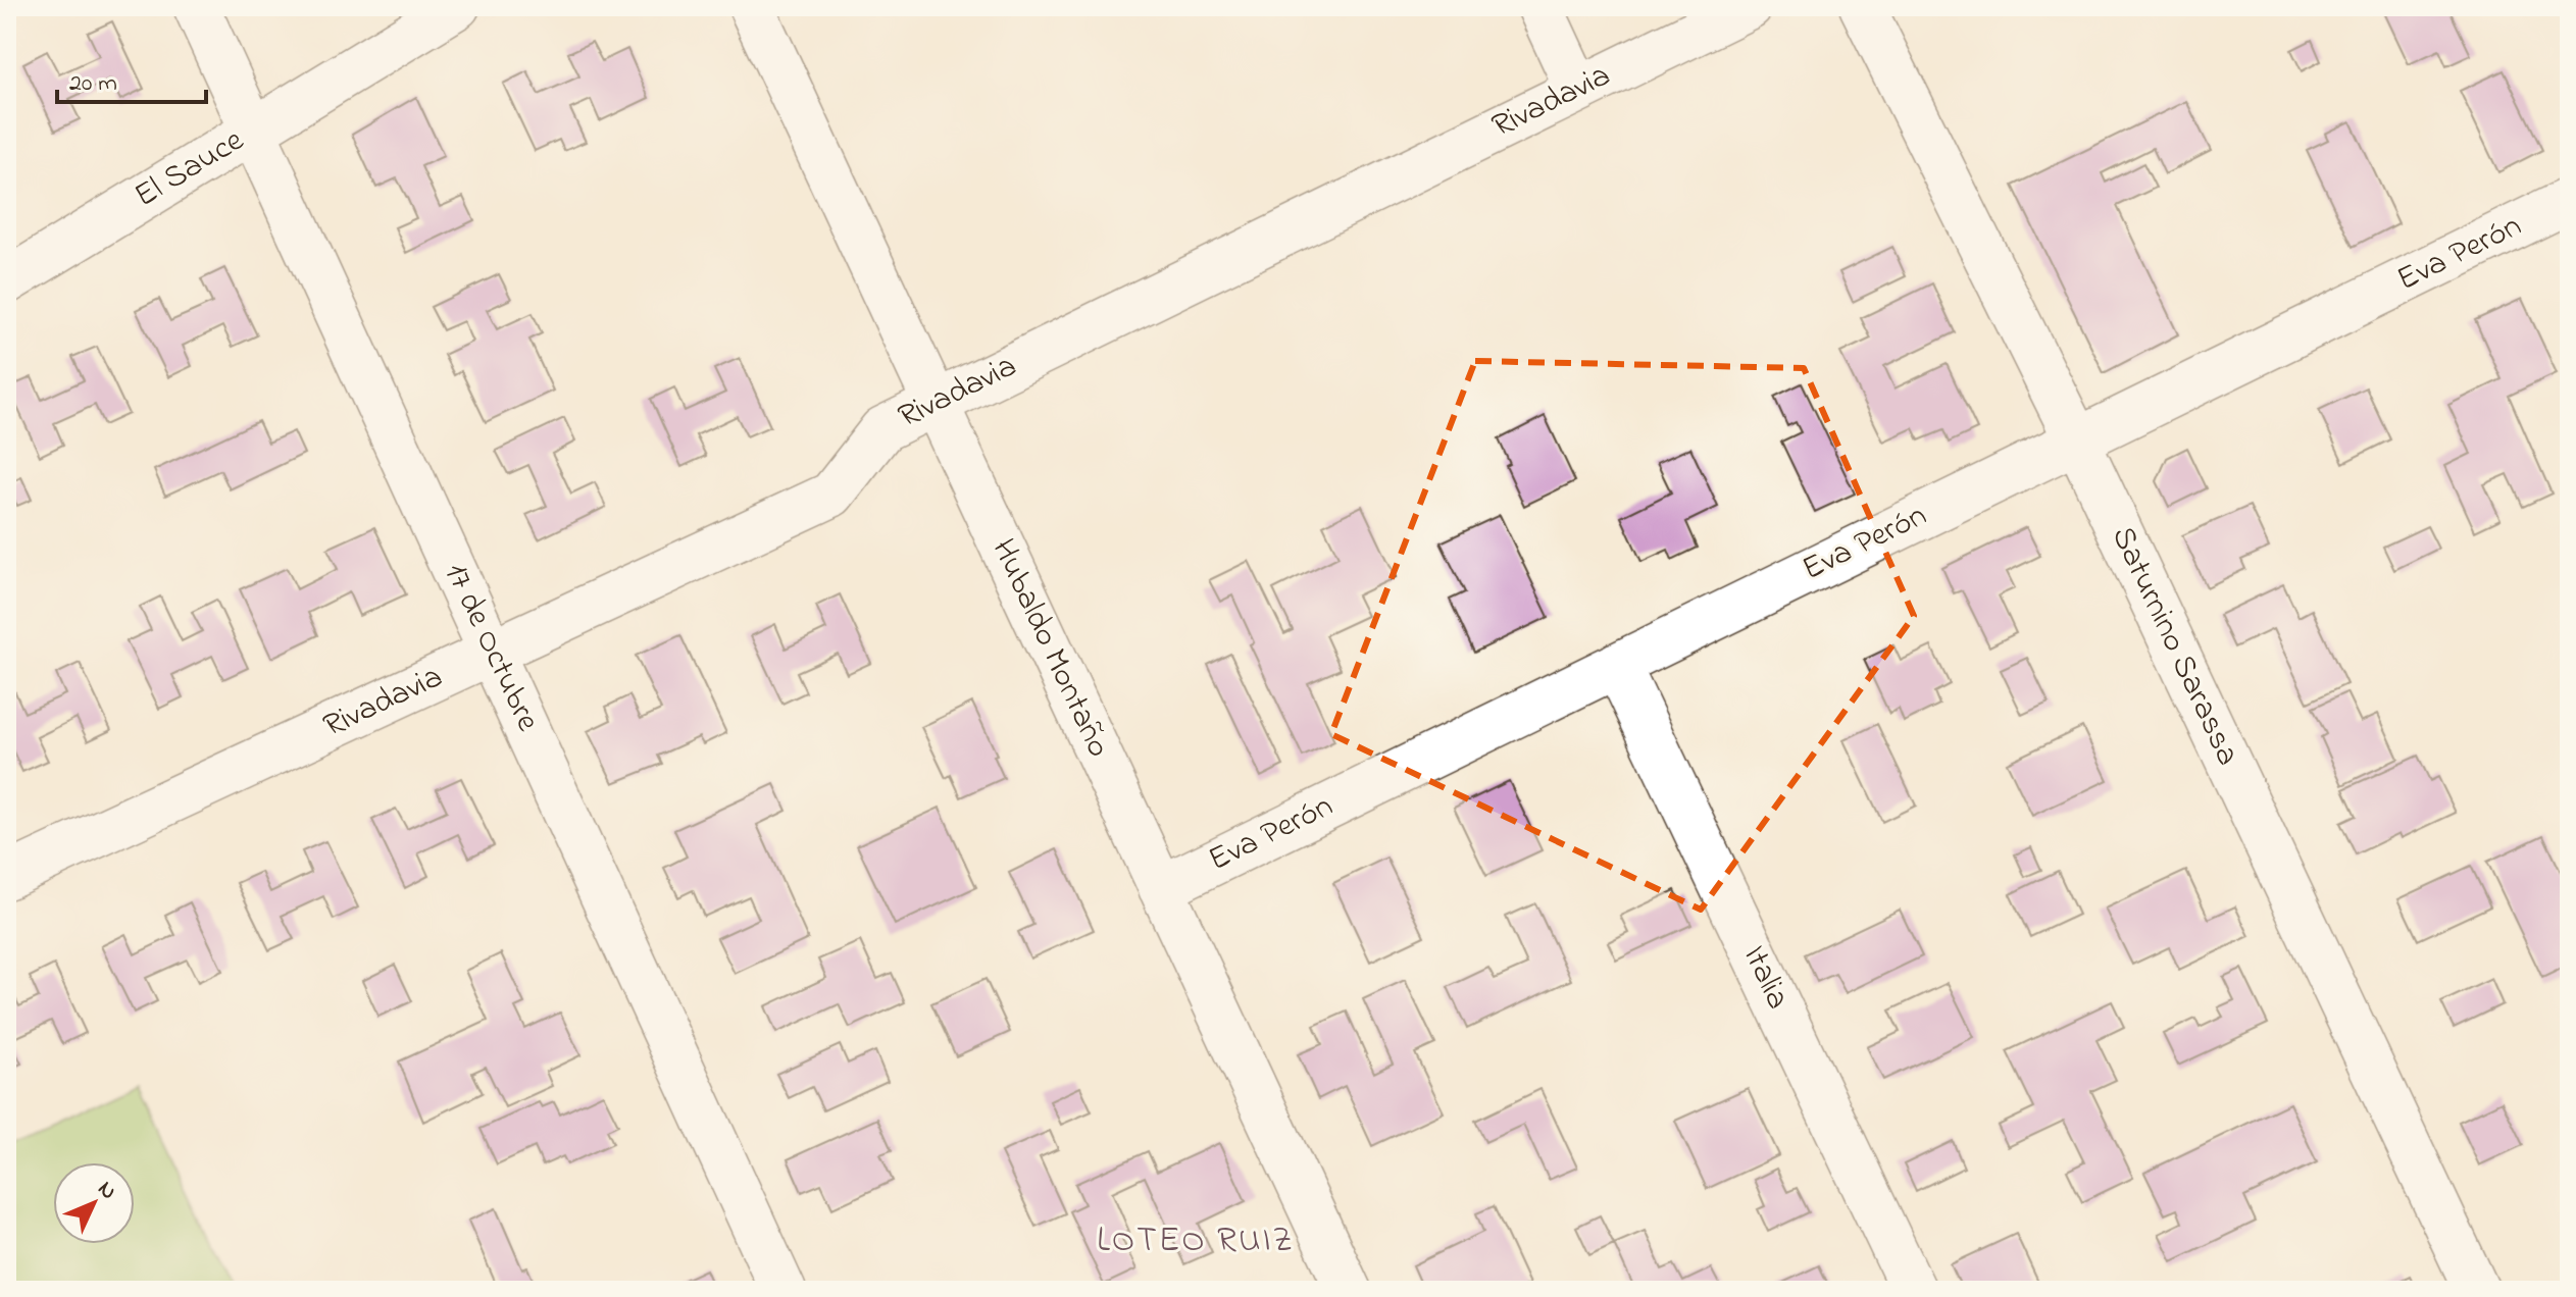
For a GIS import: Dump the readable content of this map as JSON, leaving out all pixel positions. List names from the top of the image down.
{
  "streets": {
    "street": [
      "Rivadavia",
      "El Sauce",
      "Eva Perón",
      "Saturnino Sarassa",
      "17 de Octubre",
      "Hubaldo Montaño",
      "Italia"
    ]
  },
  "crossings": [
    ["Rivadavia", "17 de Octubre"],
    ["Rivadavia", "Hubaldo Montaño"],
    ["El Sauce", "17 de Octubre"],
    ["Eva Perón", "Saturnino Sarassa"],
    ["Eva Perón", "Hubaldo Montaño"],
    ["Eva Perón", "Italia"]
  ],
  "districts": ["LOTEO RUIZ"],
  "scale_bar": "20 m",
  "north": "top right"
}
